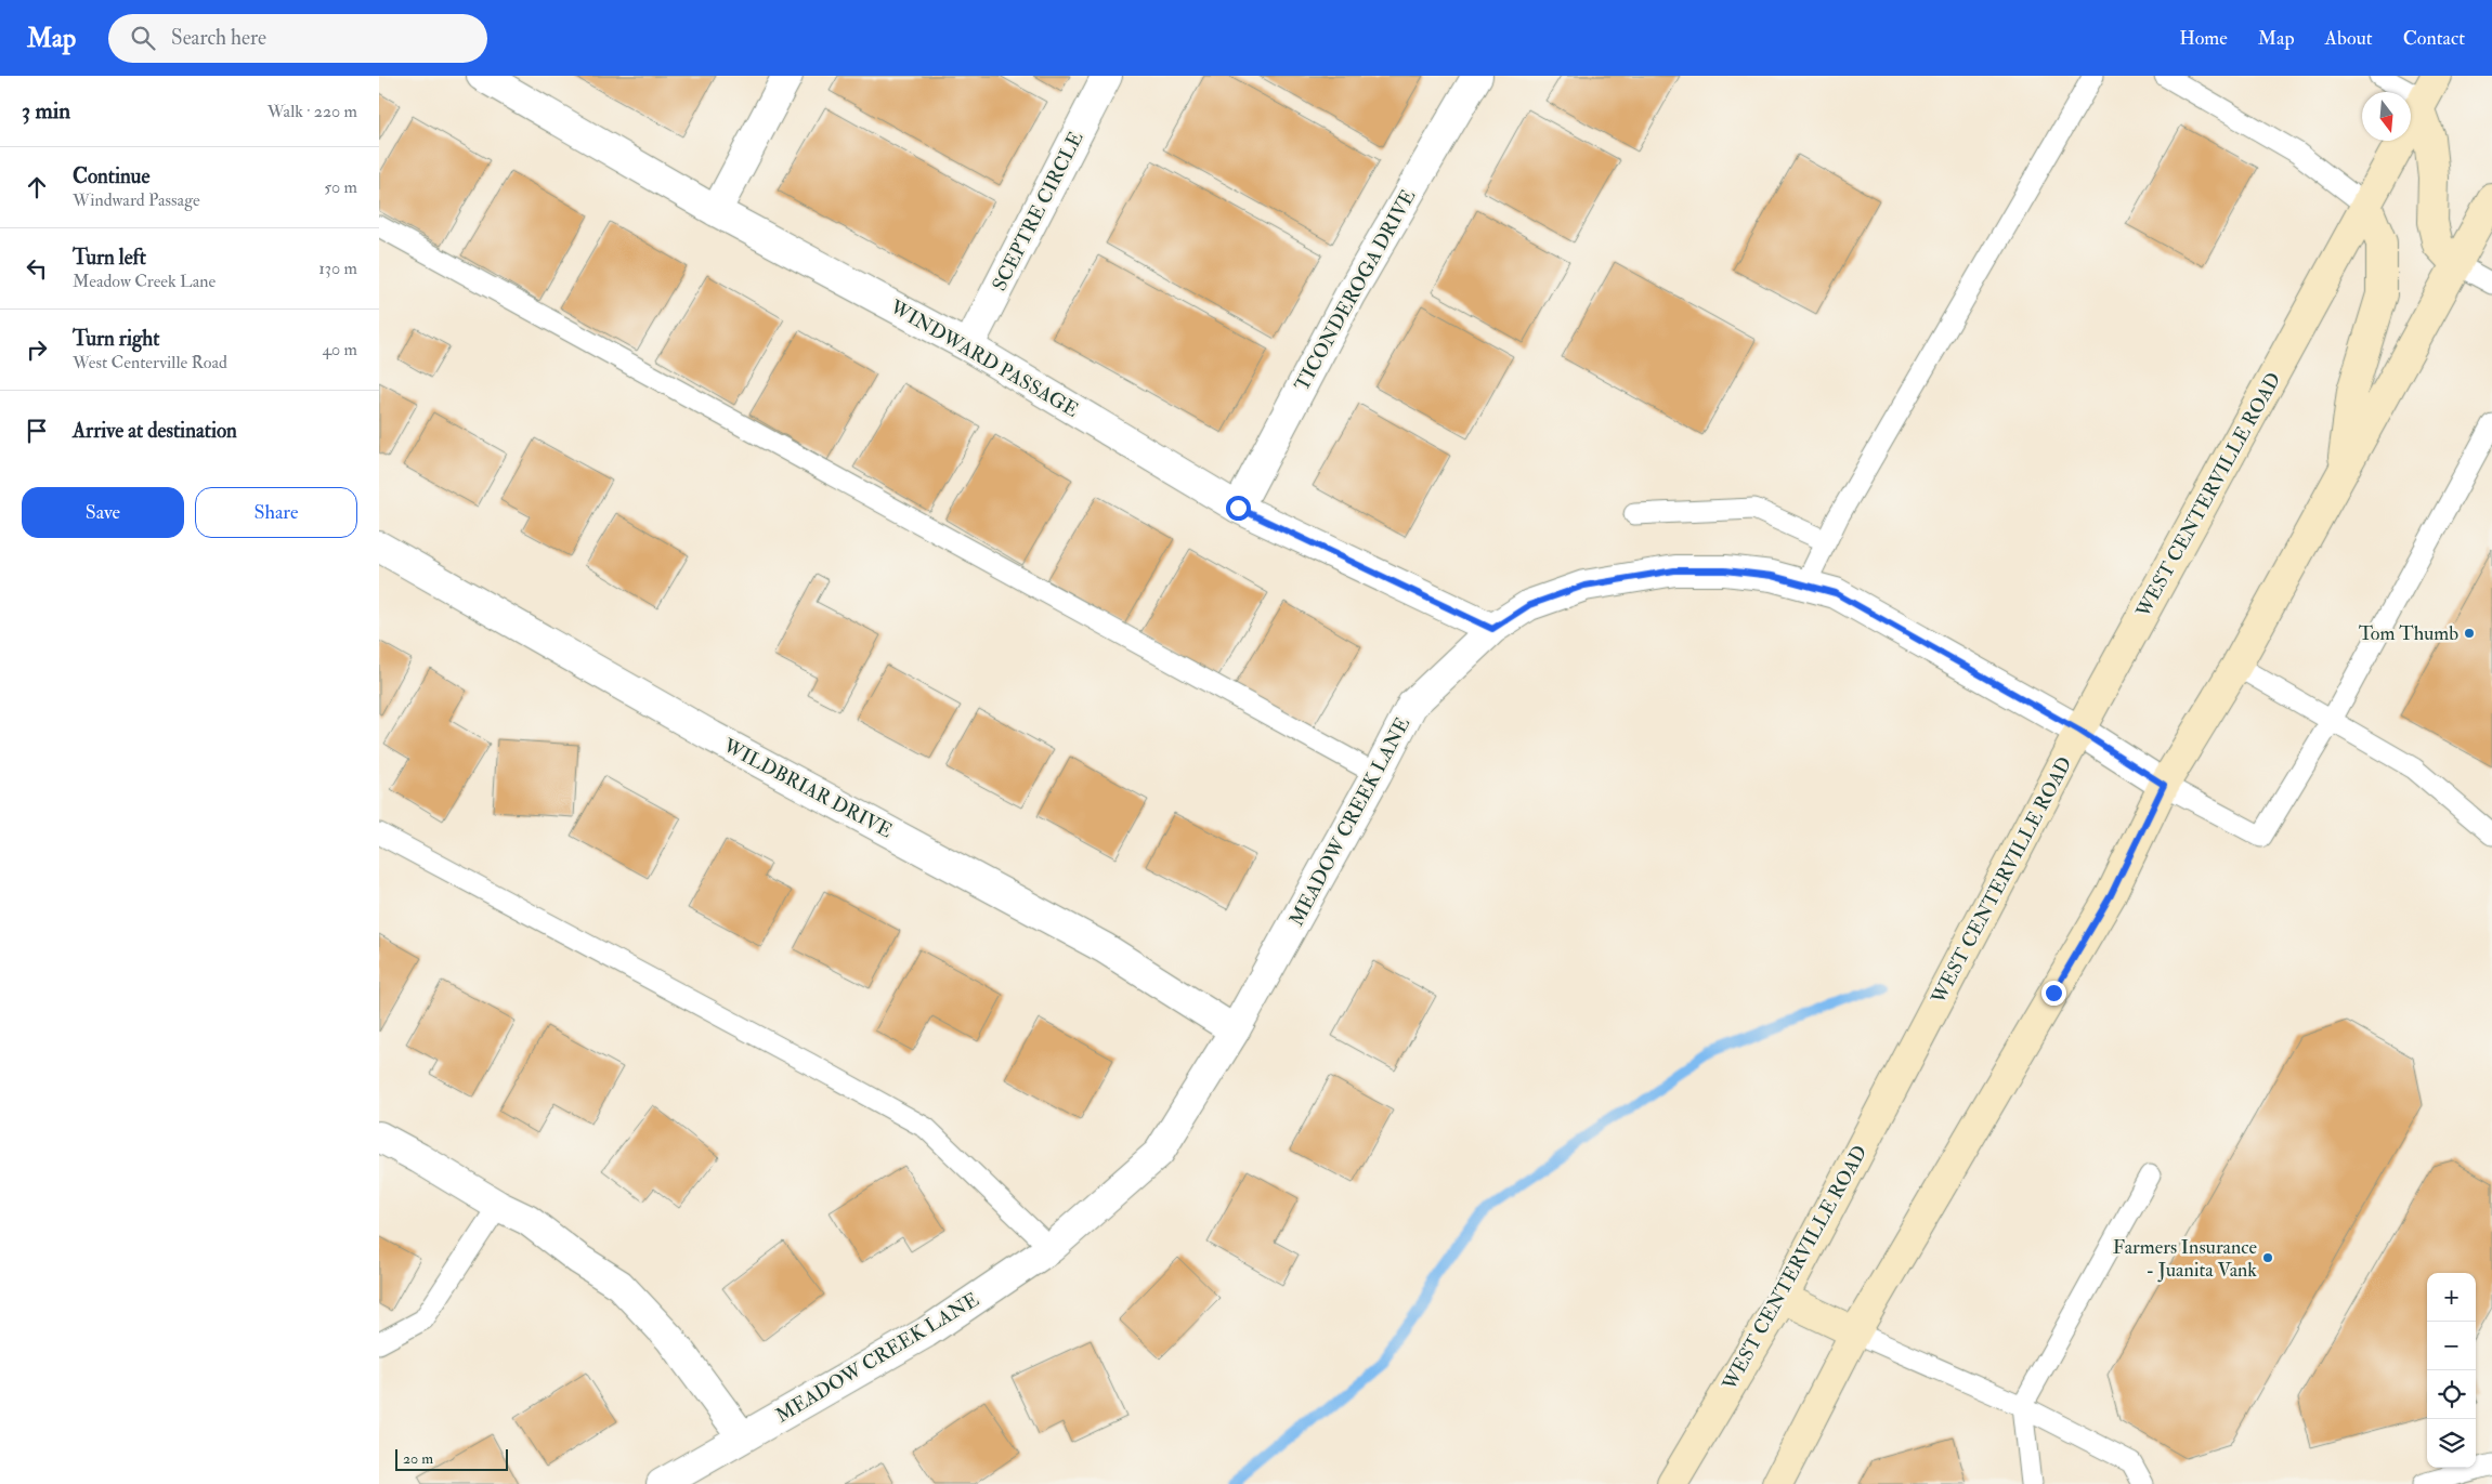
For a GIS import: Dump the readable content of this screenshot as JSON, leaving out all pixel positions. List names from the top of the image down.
{
  "streets": {
    "main road": ["WEST CENTERVILLE ROAD"],
    "street": [
      "SCEPTRE CIRCLE",
      "TICONDEROGA DRIVE",
      "WINDWARD PASSAGE",
      "WILDBRIAR DRIVE",
      "MEADOW CREEK LANE"
    ]
  },
  "crossings": [
    ["SCEPTRE CIRCLE", "WINDWARD PASSAGE"],
    ["TICONDEROGA DRIVE", "WINDWARD PASSAGE"],
    ["WINDWARD PASSAGE", "MEADOW CREEK LANE"],
    ["WEST CENTERVILLE ROAD", "MEADOW CREEK LANE"],
    ["WILDBRIAR DRIVE", "MEADOW CREEK LANE"]
  ],
  "places": ["Tom Thumb", "Farmers Insurance - Juanita Vank"],
  "scale_bar": "20 m",
  "north": "bottom",
  "page": {
    "header": "Map",
    "search": "Search here",
    "nav": [
      "Home",
      "Map",
      "About",
      "Contact"
    ],
    "heading": ["3 min", "Walk · 220 m"],
    "list": [
      ["Continue", "Windward Passage", "50 m"],
      ["Turn left", "Meadow Creek Lane", "130 m"],
      ["Turn right", "West Centerville Road", "40 m"],
      "Arrive at destination"
    ],
    "buttons": ["Save", "Share"],
    "map_buttons": ["+", "−"],
    "scale": "20 m"
  }
}
